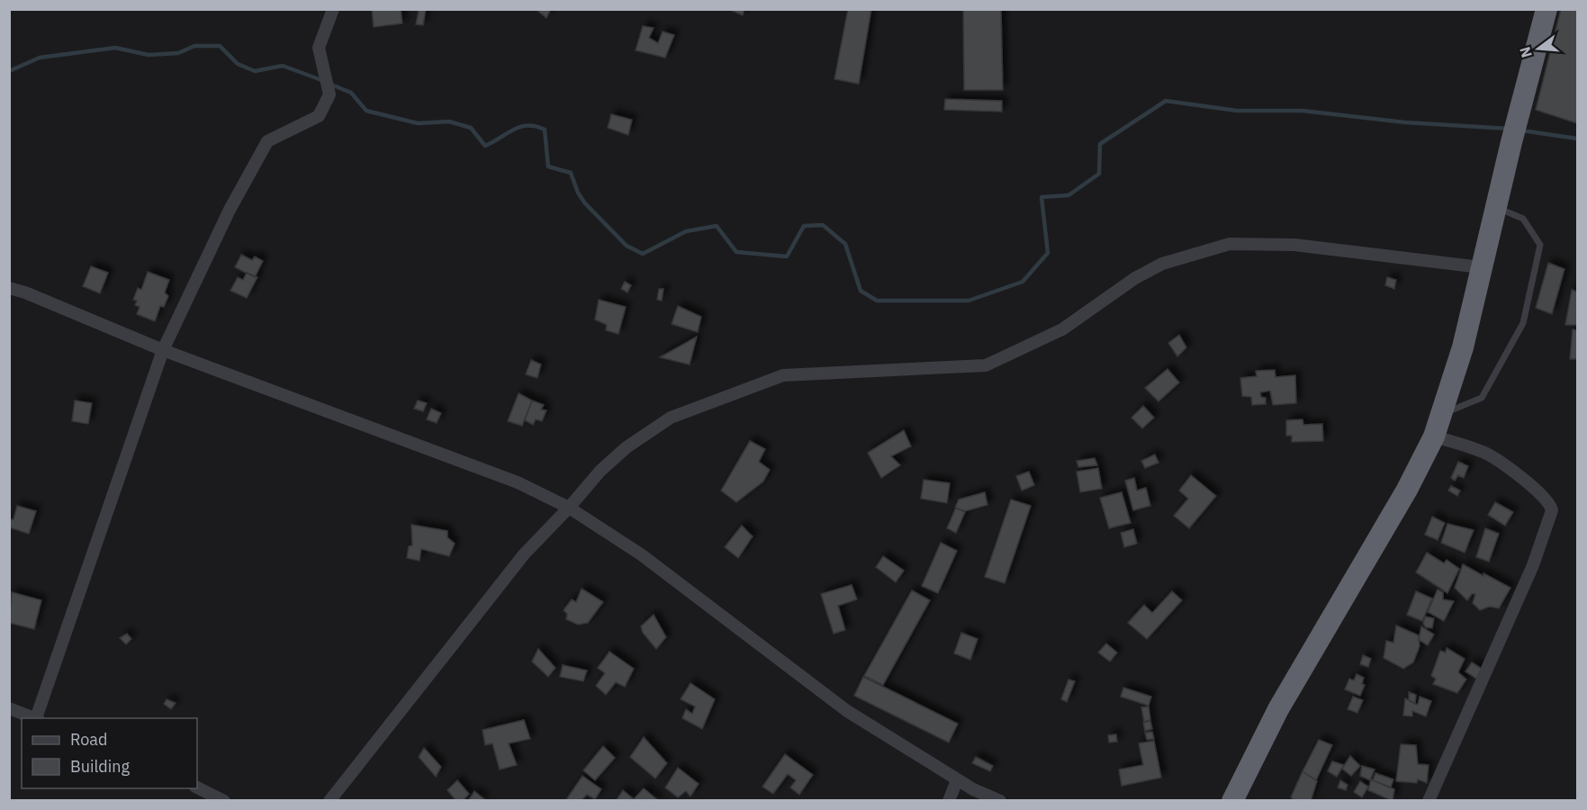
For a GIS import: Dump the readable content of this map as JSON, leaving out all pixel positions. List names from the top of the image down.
{
  "legend": ["Road", "Building"],
  "north": "left"
}
